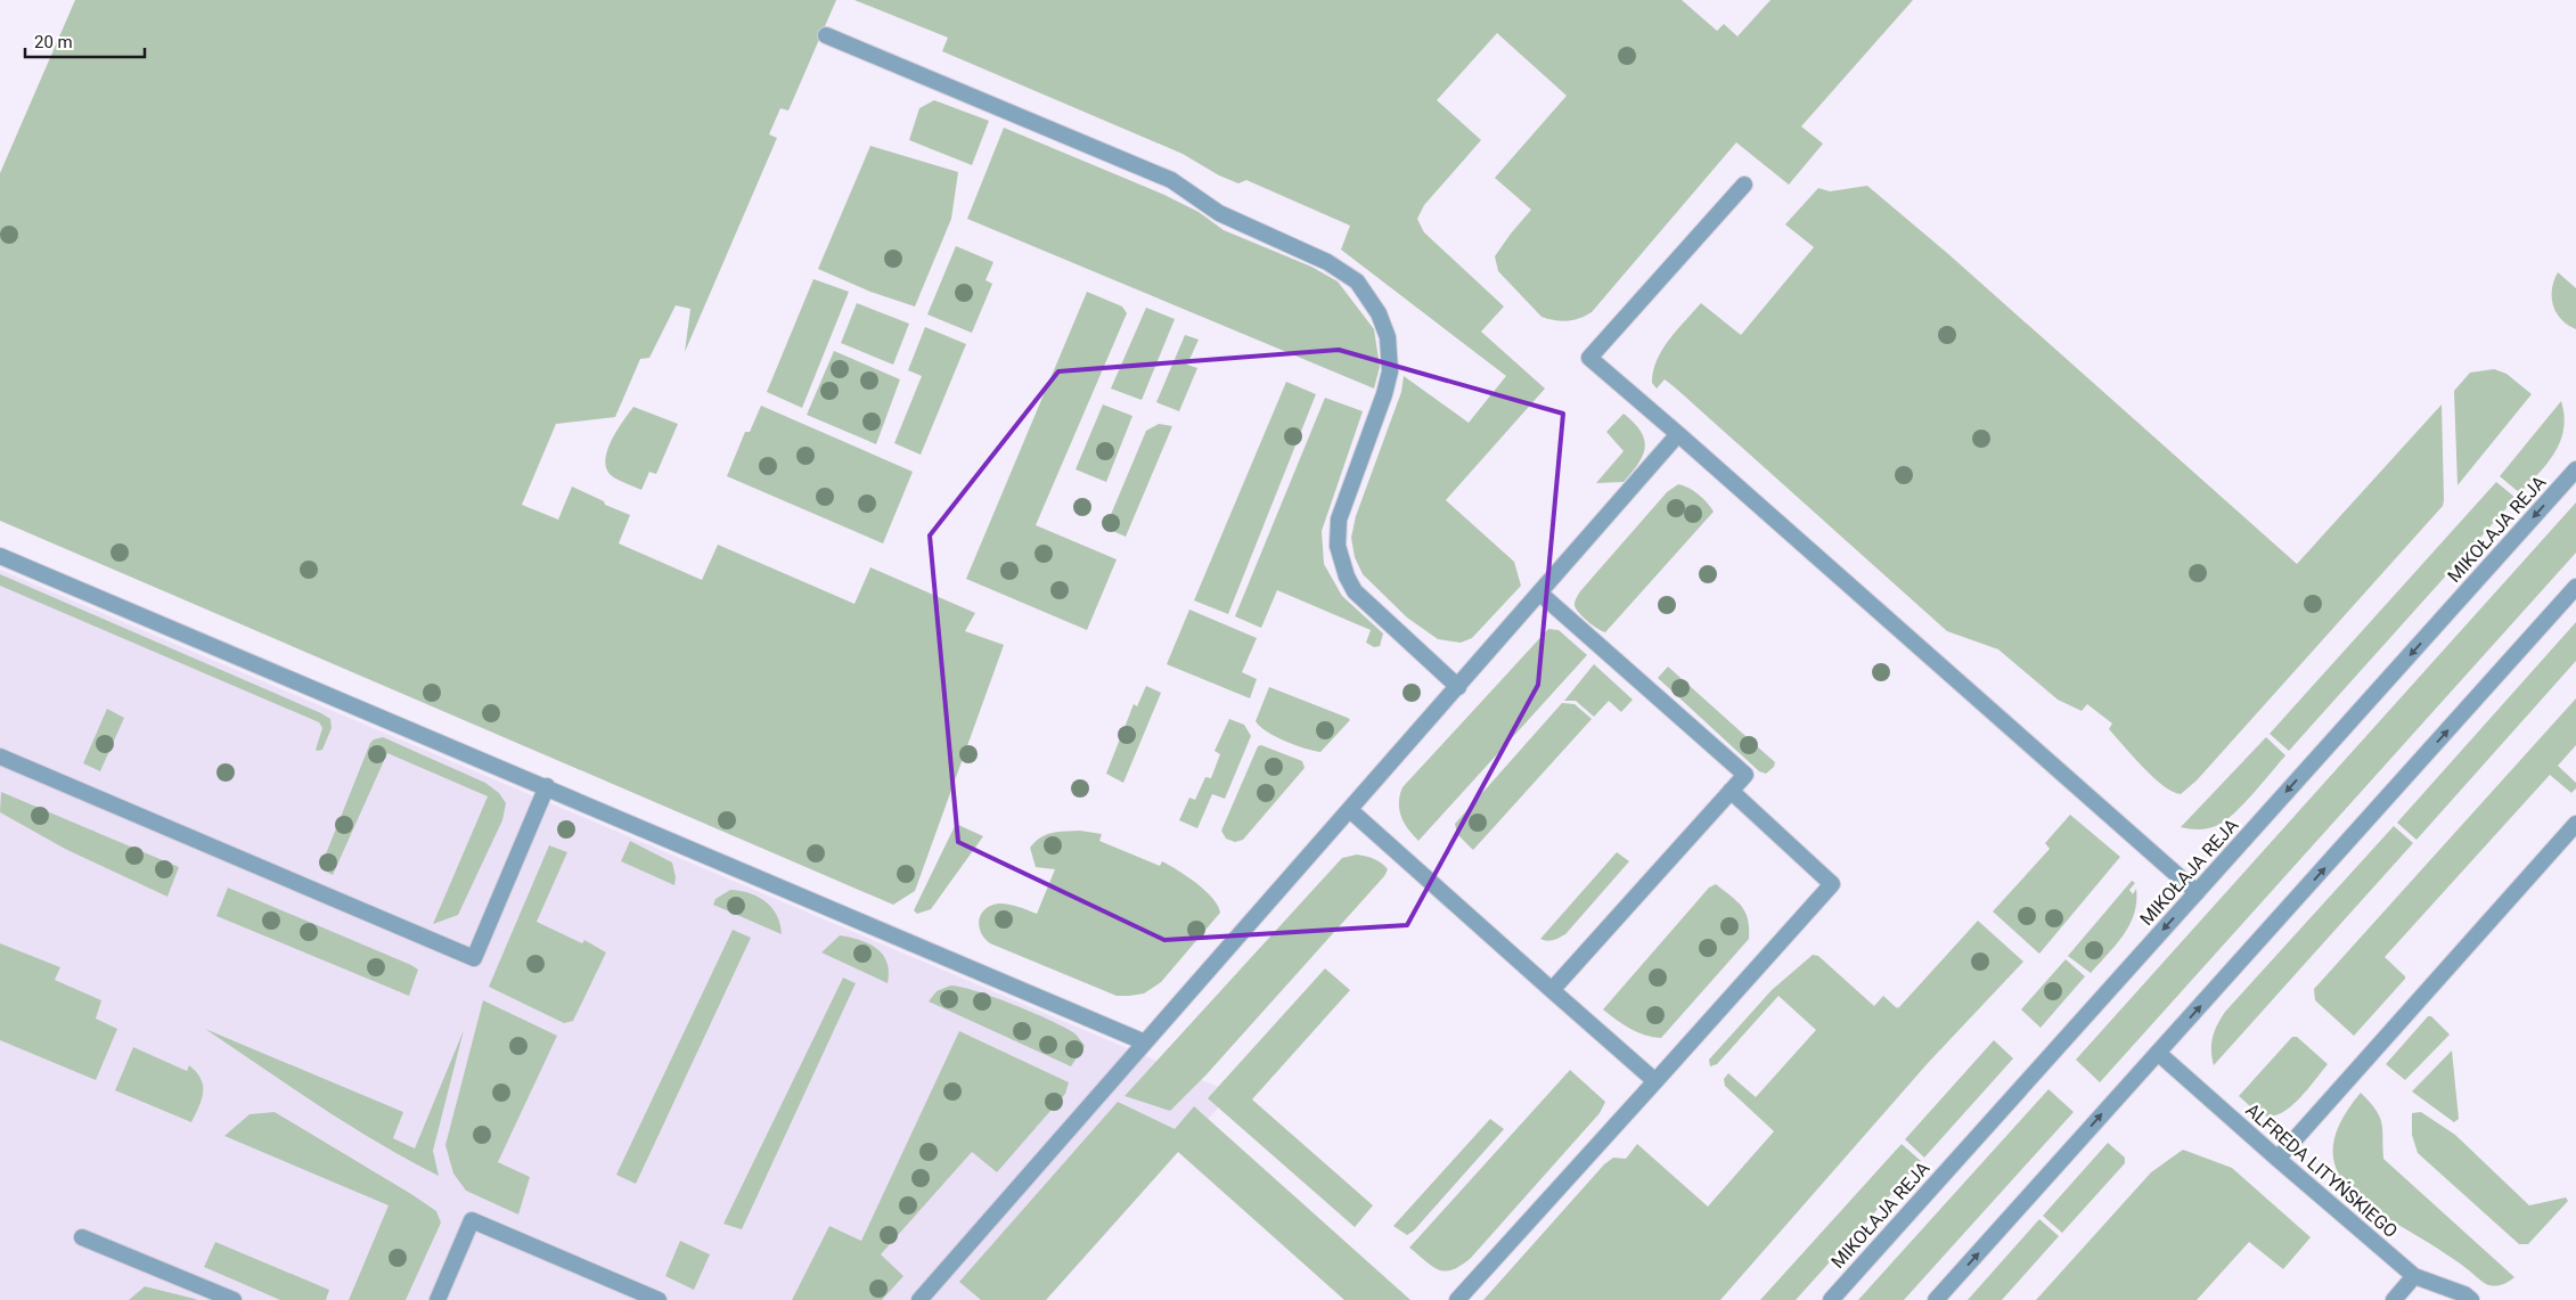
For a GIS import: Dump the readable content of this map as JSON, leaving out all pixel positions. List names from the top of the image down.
{
  "streets": {
    "street": ["MIKOŁAJA REJA", "ALFREDA LITYŃSKIEGO"]
  },
  "scale_bar": "20 m"
}
